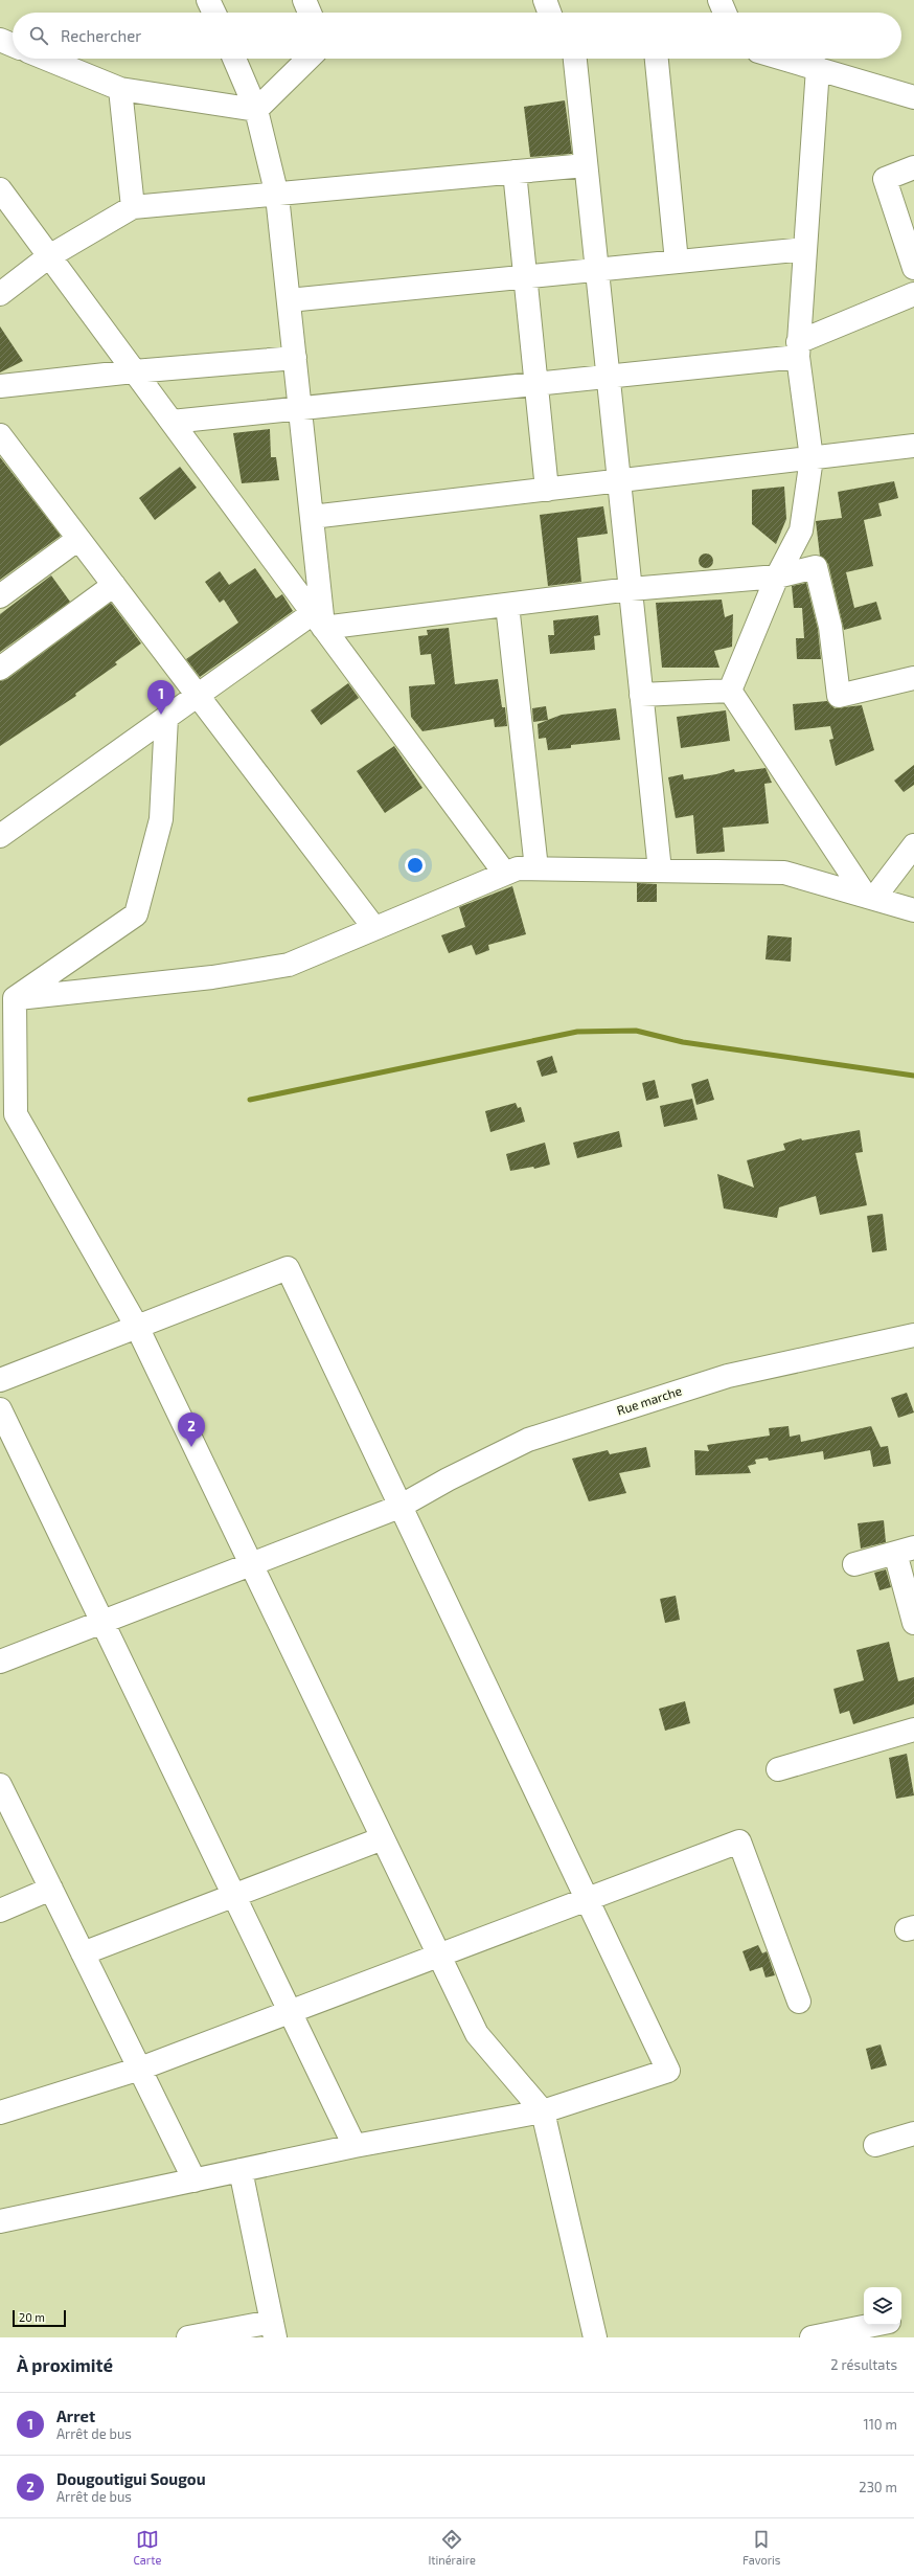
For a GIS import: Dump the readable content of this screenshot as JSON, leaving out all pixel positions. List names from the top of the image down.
{
  "streets": {
    "street": ["Rue marche"]
  },
  "scale_bar": "20 m",
  "page": {
    "search": "Rechercher",
    "pins": ["1", "2"],
    "scale": "20 m",
    "heading": ["À proximité", "2 résultats"],
    "list": [
      {
        "mark": "1",
        "name": "Arret",
        "note": "Arrêt de bus",
        "value": "110 m"
      },
      {
        "mark": "2",
        "name": "Dougoutigui Sougou",
        "note": "Arrêt de bus",
        "value": "230 m"
      }
    ],
    "nav": ["Carte", "Itinéraire", "Favoris"]
  }
}
